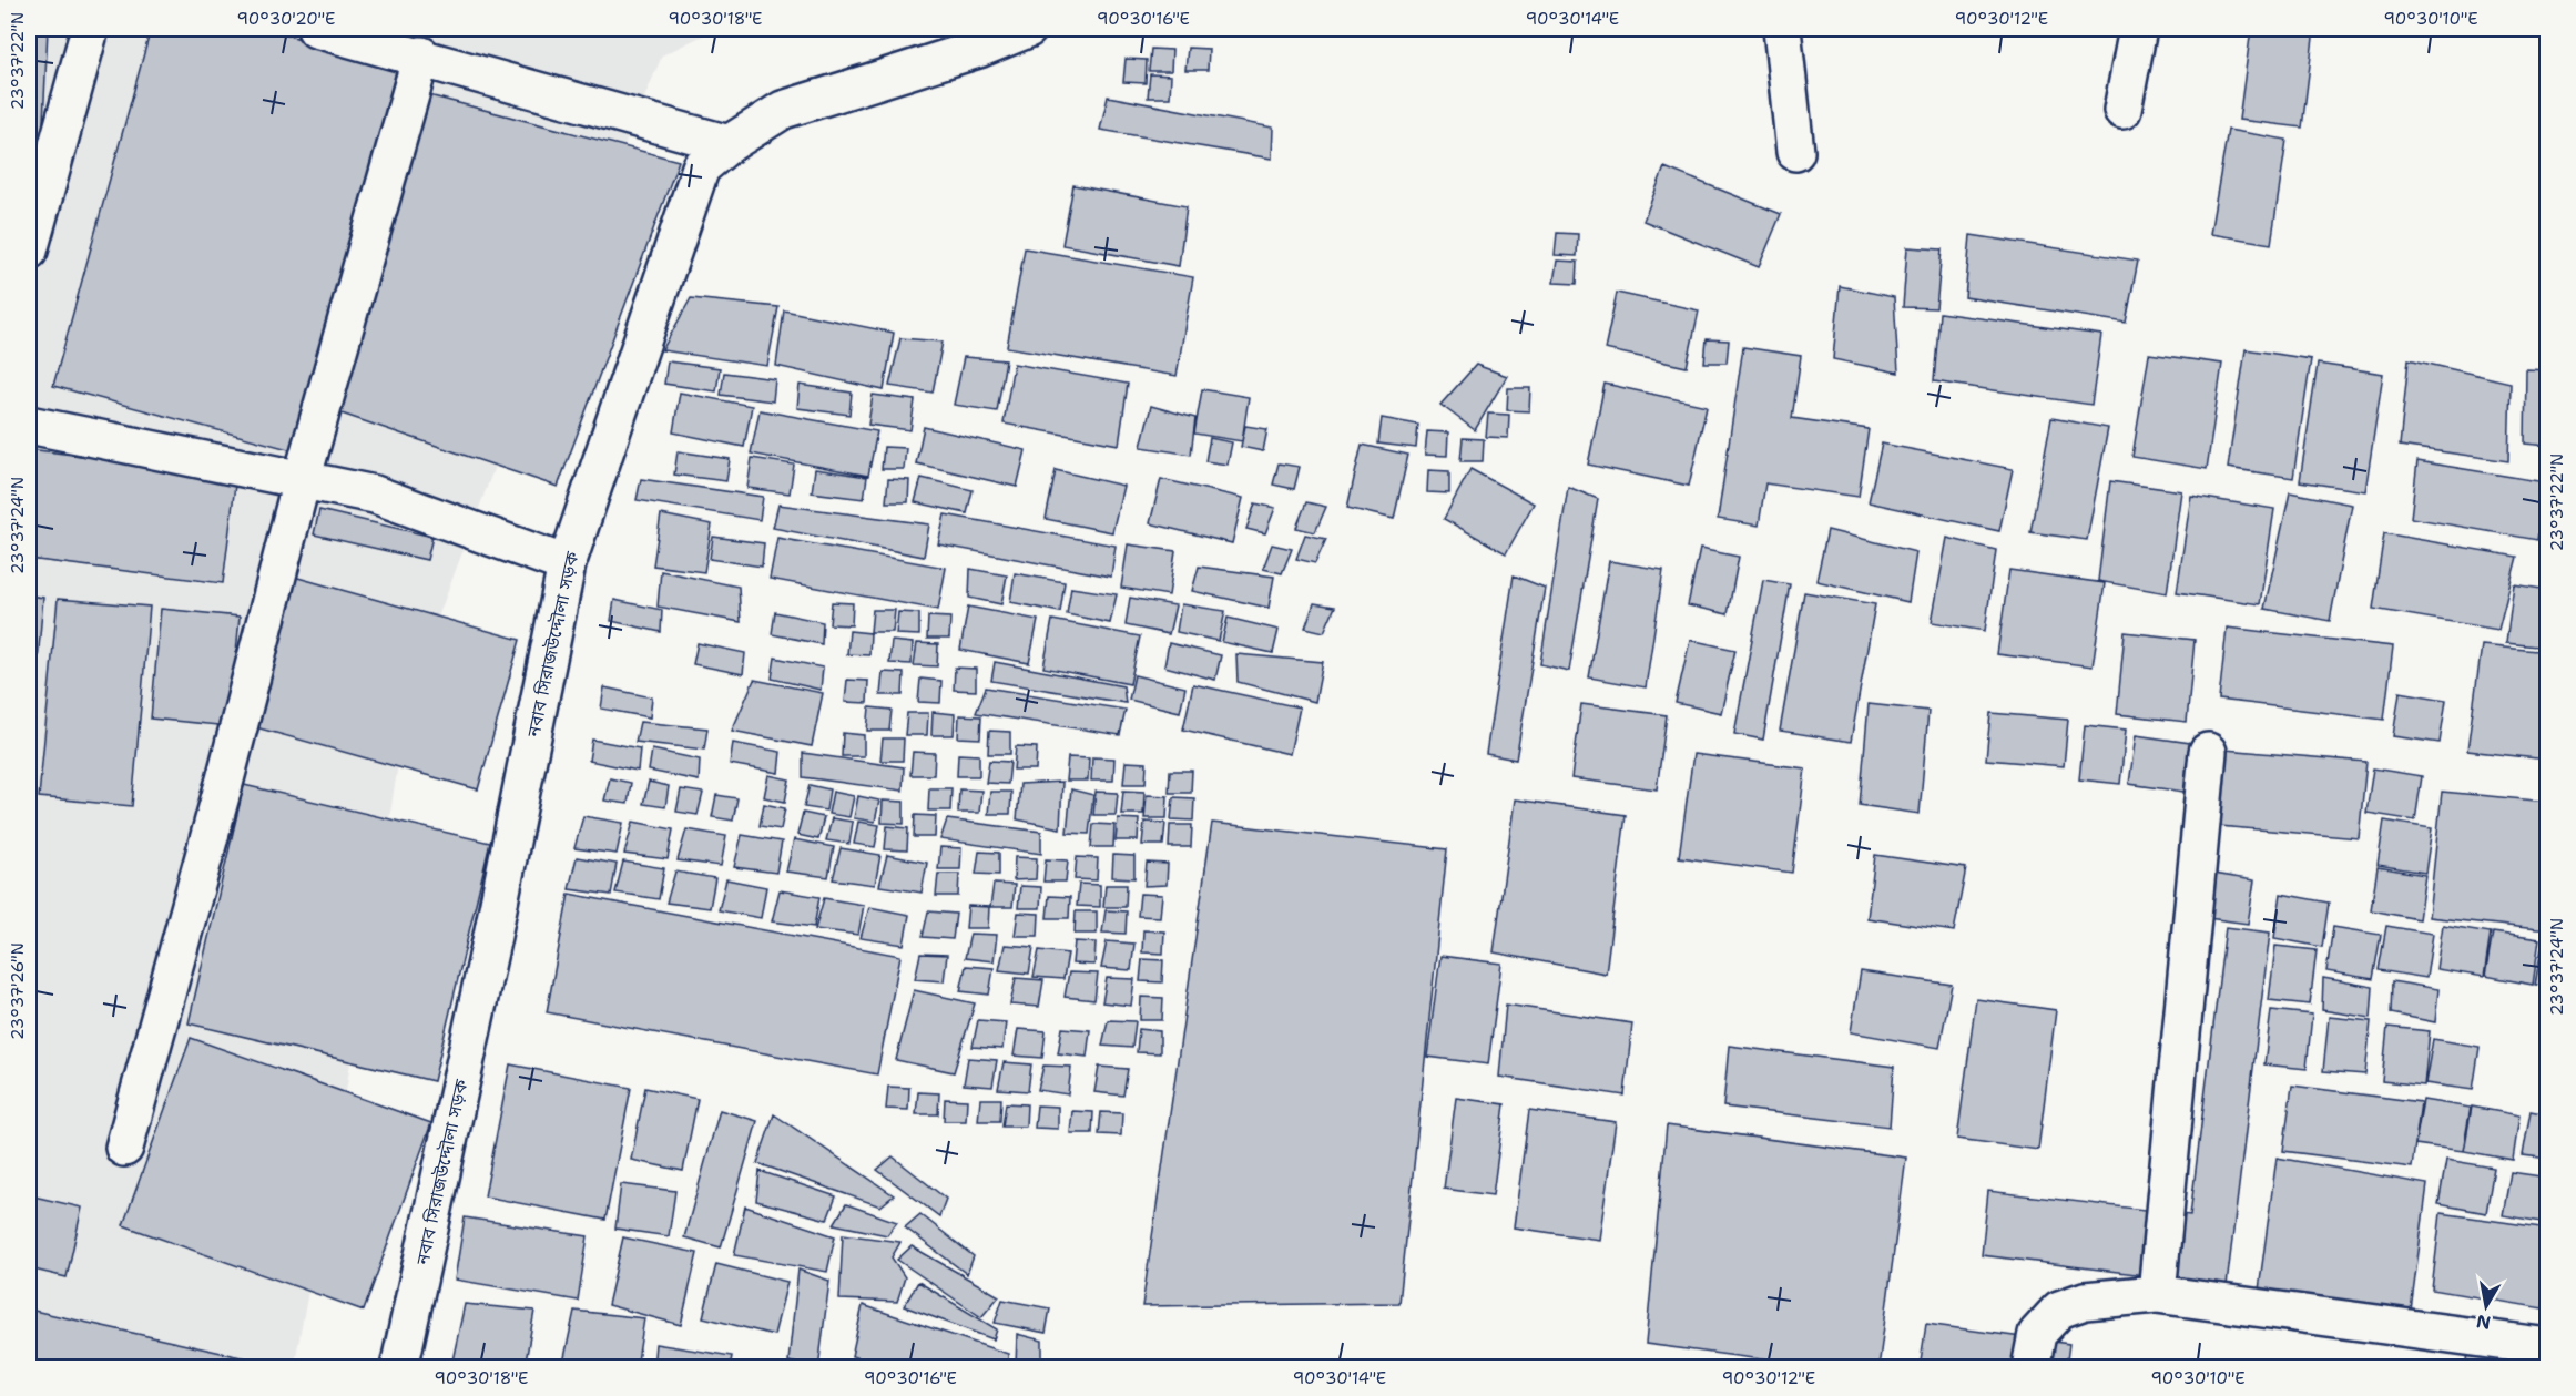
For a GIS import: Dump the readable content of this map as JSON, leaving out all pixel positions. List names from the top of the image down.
{
  "streets": {
    "street": ["নবাব সিরাজউদ্দৌলা সড়ক"]
  },
  "north": "bottom",
  "coordinates": [
    "90°30'20\"E",
    "90°30'18\"E",
    "90°30'16\"E",
    "90°30'14\"E",
    "90°30'12\"E",
    "90°30'10\"E",
    "23°37'22\"N",
    "23°37'24\"N",
    "23°37'26\"N"
  ]
}
